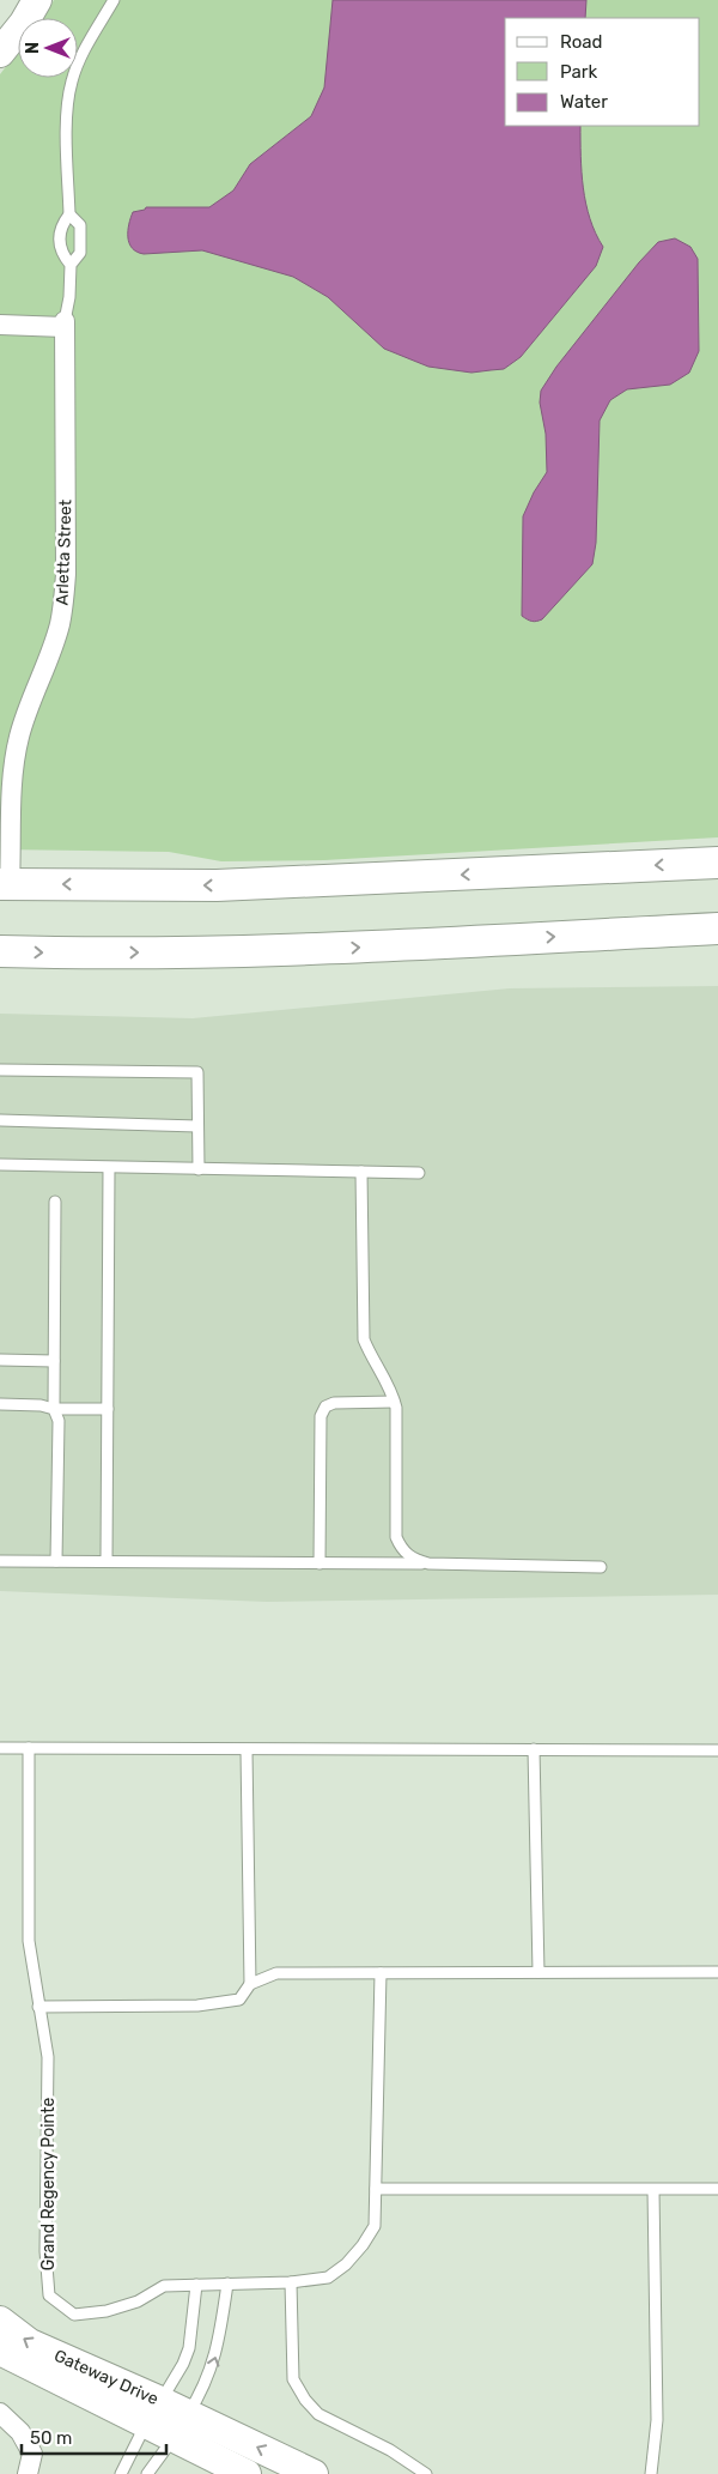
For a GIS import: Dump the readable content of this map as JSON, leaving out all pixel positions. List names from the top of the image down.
{
  "streets": {
    "street": ["Arletta Street", "Gateway Drive"],
    "lane": ["Grand Regency Pointe"]
  },
  "legend": ["Road", "Park", "Water"],
  "scale_bar": "50 m",
  "north": "left"
}
